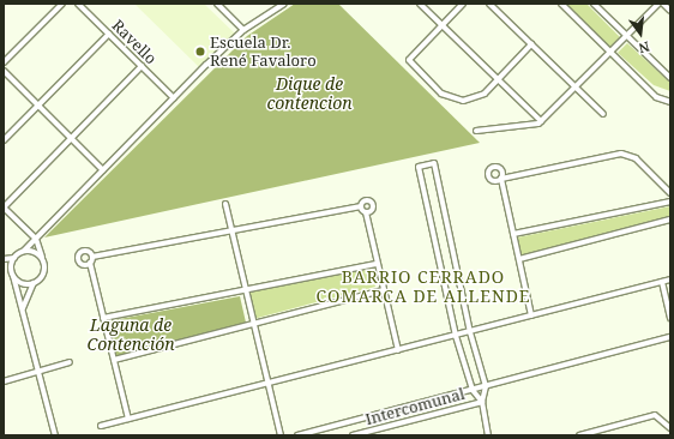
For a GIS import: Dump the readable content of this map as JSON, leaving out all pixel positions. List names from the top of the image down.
{
  "streets": {
    "street": ["Ravello", "Intercomunal"]
  },
  "districts": ["BARRIO CERRADO COMARCA DE ALLENDE"],
  "water": ["Dique de contencion", "Laguna de Contención"],
  "places": ["Escuela Dr. René Favaloro"],
  "north": "bottom"
}
